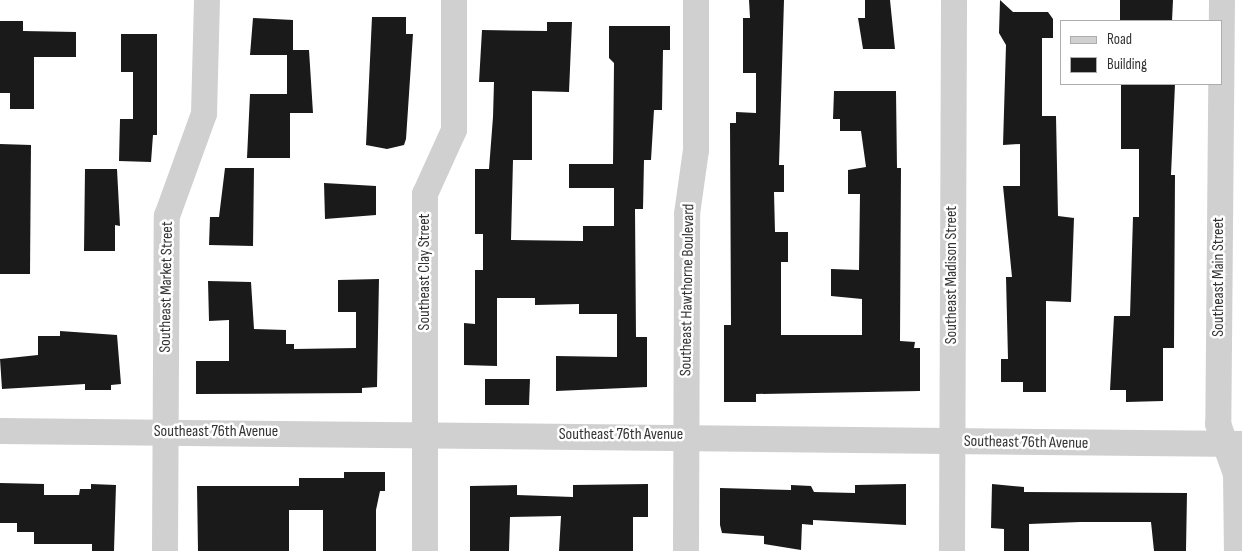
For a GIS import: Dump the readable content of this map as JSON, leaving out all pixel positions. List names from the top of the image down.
{
  "streets": {
    "street": [
      "Southeast Clay Street",
      "Southeast Madison Street",
      "Southeast Main Street",
      "Southeast Market Street",
      "Southeast Hawthorne Boulevard",
      "Southeast 76th Avenue"
    ]
  },
  "crossings": [
    ["Southeast Clay Street", "Southeast 76th Avenue"],
    ["Southeast Madison Street", "Southeast 76th Avenue"],
    ["Southeast Main Street", "Southeast 76th Avenue"],
    ["Southeast Market Street", "Southeast 76th Avenue"],
    ["Southeast Hawthorne Boulevard", "Southeast 76th Avenue"]
  ],
  "legend": ["Road", "Building"]
}
